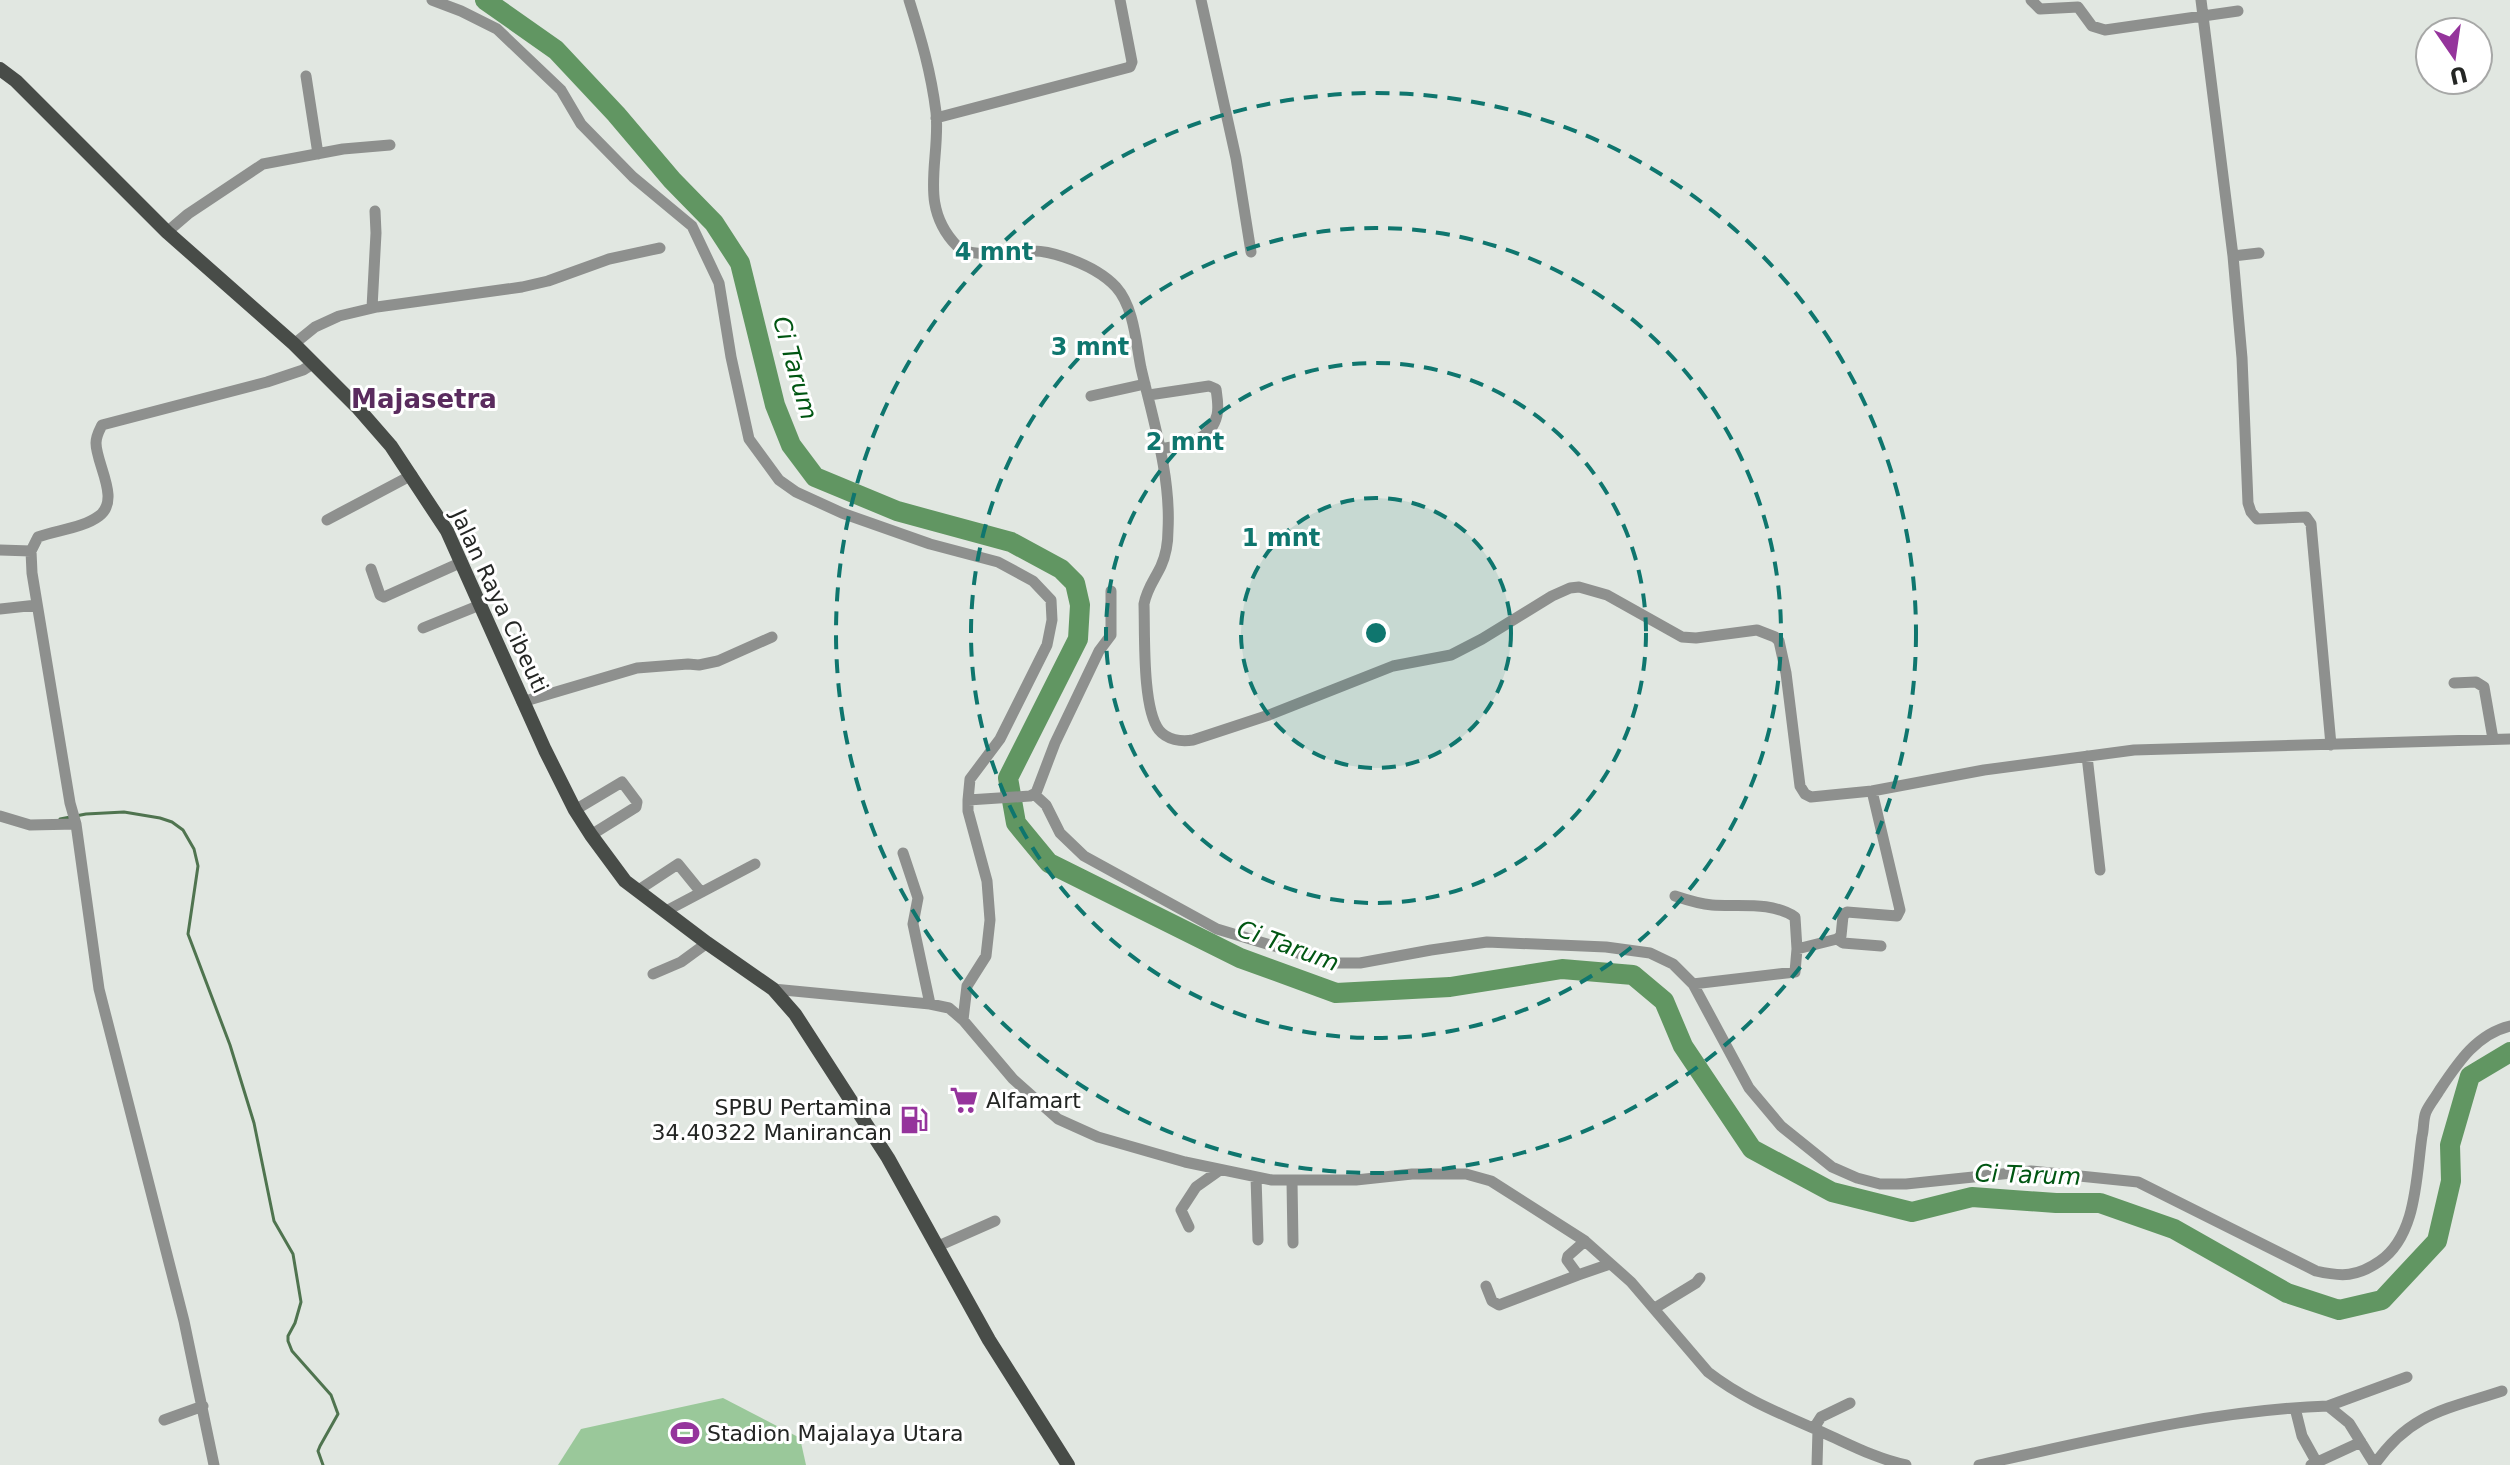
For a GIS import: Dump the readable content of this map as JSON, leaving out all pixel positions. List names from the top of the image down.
{
  "streets": {
    "main road": ["Jalan Raya Cibeuti"]
  },
  "districts": ["Majasetra"],
  "water": ["Ci Tarum"],
  "places": {
    "supermarket": ["Alfamart"],
    "fuel station": ["SPBU Pertamina 34.40322 Manirancan"],
    "sports": ["Stadion Majalaya Utara"]
  },
  "north": "bottom",
  "rings": [
    "4 mnt",
    "3 mnt",
    "2 mnt",
    "1 mnt"
  ]
}
